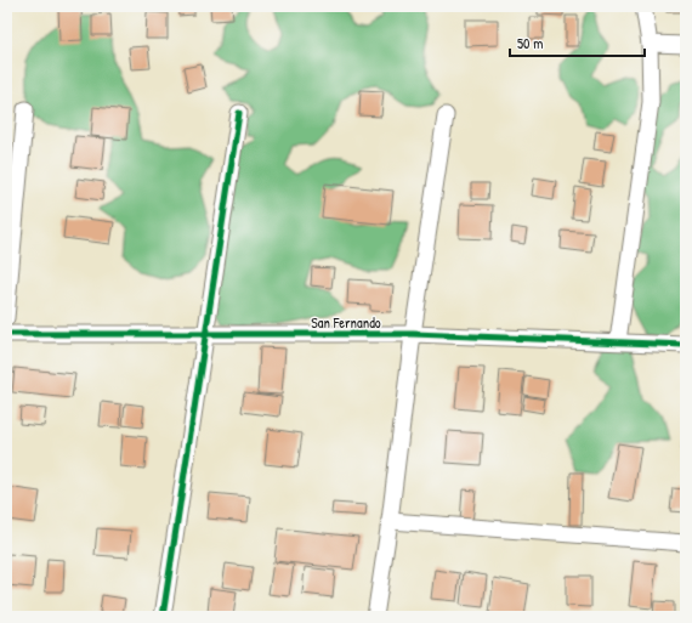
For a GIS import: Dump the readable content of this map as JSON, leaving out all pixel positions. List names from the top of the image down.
{
  "streets": {
    "street": ["San Fernando"]
  },
  "scale_bar": "50 m"
}
